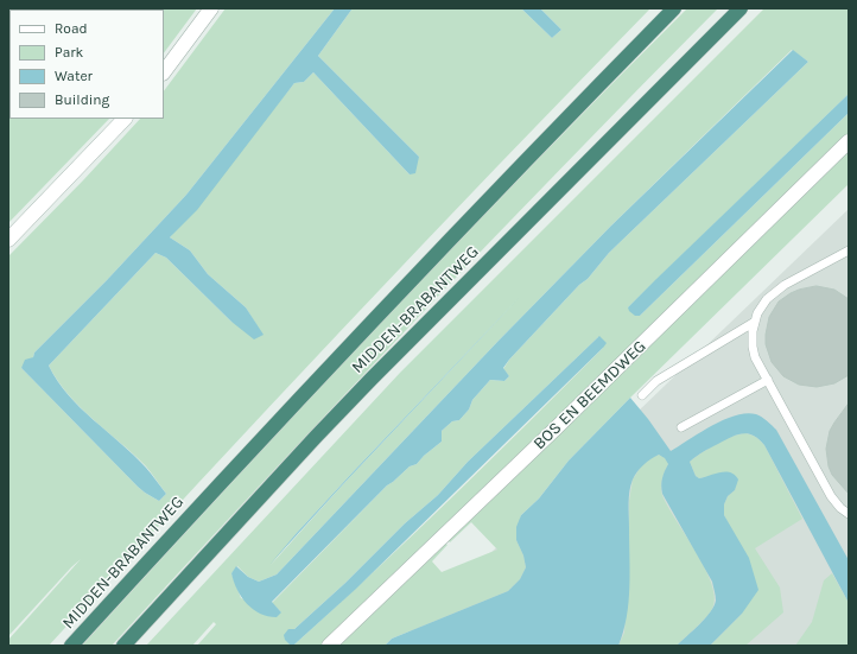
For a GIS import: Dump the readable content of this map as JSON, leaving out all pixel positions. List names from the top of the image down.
{
  "streets": {
    "highway": ["MIDDEN-BRABANTWEG"],
    "street": ["BOS EN BEEMDWEG"]
  },
  "legend": [
    "Road",
    "Park",
    "Water",
    "Building"
  ]
}
